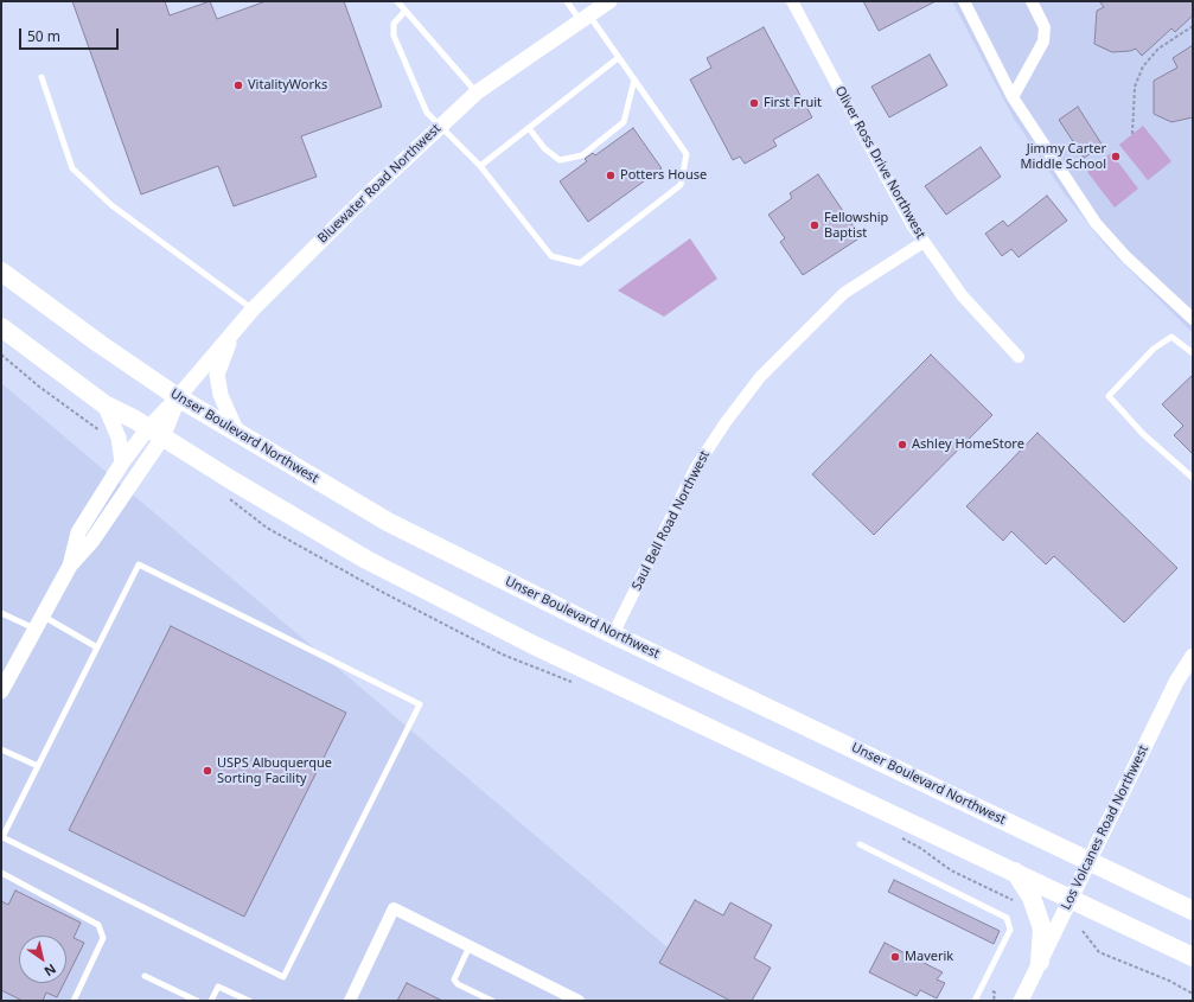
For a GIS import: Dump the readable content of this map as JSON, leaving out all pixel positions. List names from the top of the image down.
{
  "streets": {
    "main road": ["Unser Boulevard Northwest"],
    "street": [
      "Oliver Ross Drive Northwest",
      "Bluewater Road Northwest",
      "Saul Bell Road Northwest",
      "Los Volcanes Road Northwest"
    ]
  },
  "crossings": [
    ["Oliver Ross Drive Northwest", "Saul Bell Road Northwest"],
    ["Bluewater Road Northwest", "Unser Boulevard Northwest"],
    ["Unser Boulevard Northwest", "Saul Bell Road Northwest"],
    ["Unser Boulevard Northwest", "Los Volcanes Road Northwest"]
  ],
  "places": [
    "VitalityWorks",
    "First Fruit",
    "Jimmy Carter Middle School",
    "Potters House",
    "Fellowship Baptist",
    "Ashley HomeStore",
    "USPS Albuquerque Sorting Facility",
    "Maverik"
  ],
  "scale_bar": "50 m",
  "north": "bottom right"
}
